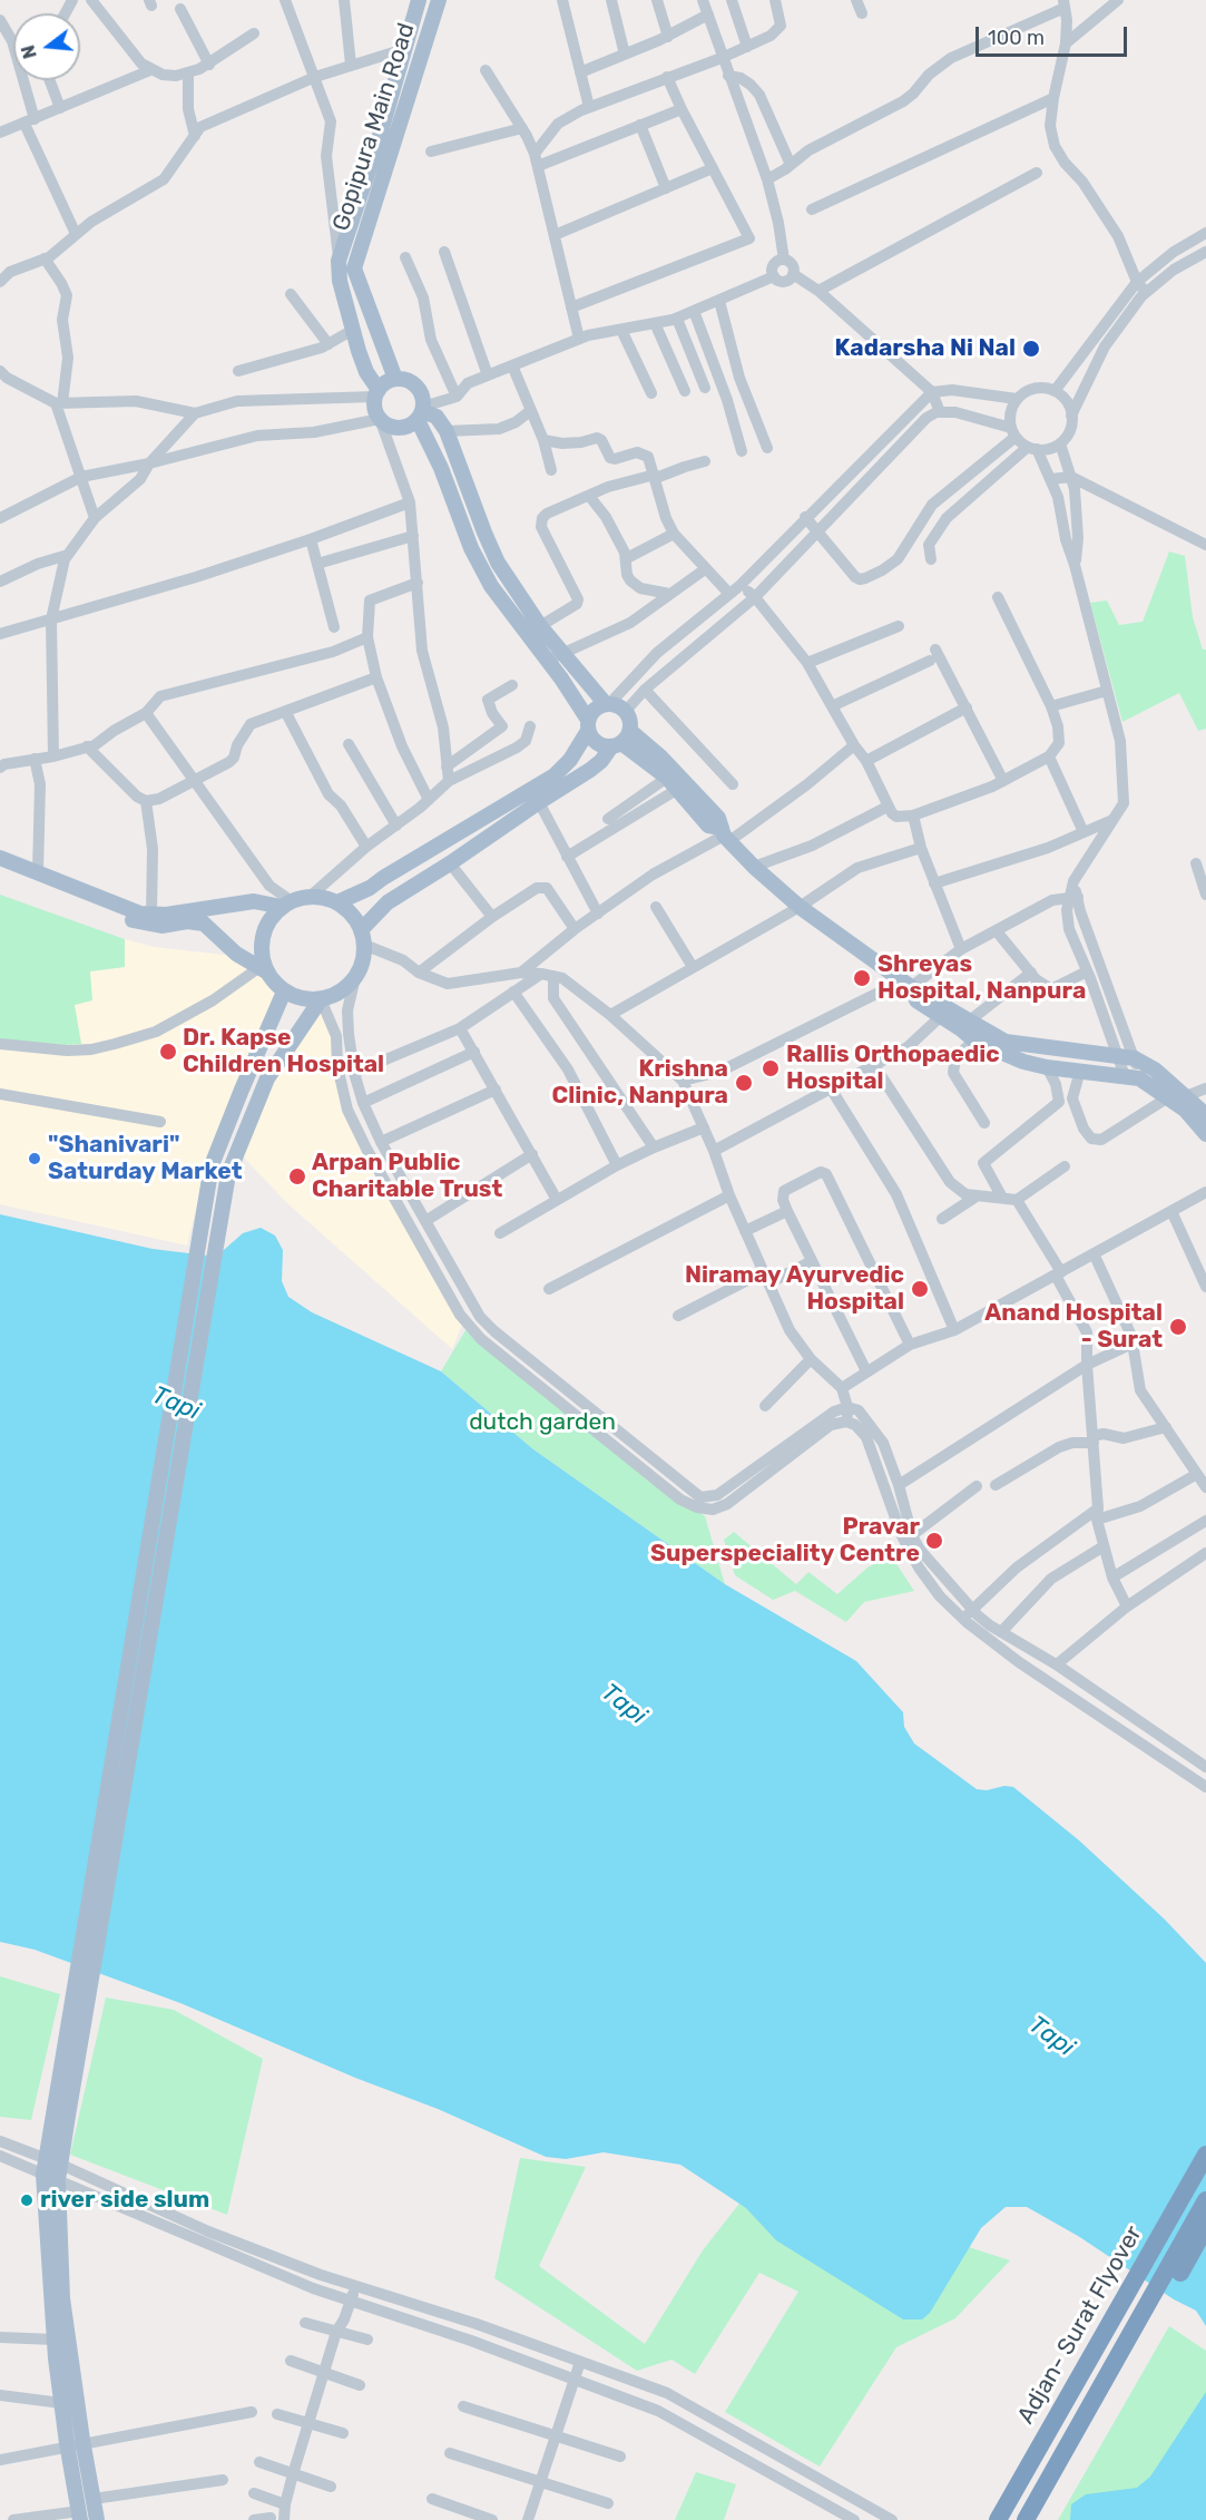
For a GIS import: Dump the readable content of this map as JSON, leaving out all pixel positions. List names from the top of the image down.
{
  "streets": {
    "highway": ["Adjan- Surat Flyover"],
    "main road": ["Gopipura Main Road"]
  },
  "water": ["Tapi"],
  "parks": ["dutch garden"],
  "places": [
    "Kadarsha Ni Nal",
    "Shreyas Hospital, Nanpura",
    "Dr. Kapse Children Hospital",
    "Rallis Orthopaedic Hospital",
    "Krishna Clinic, Nanpura",
    "\"Shanivari\" Saturday Market",
    "Arpan Public Charitable Trust",
    "Niramay Ayurvedic Hospital",
    "Anand Hospital - Surat",
    "Pravar Superspeciality Centre",
    "river side slum"
  ],
  "scale_bar": "100 m",
  "north": "left"
}
